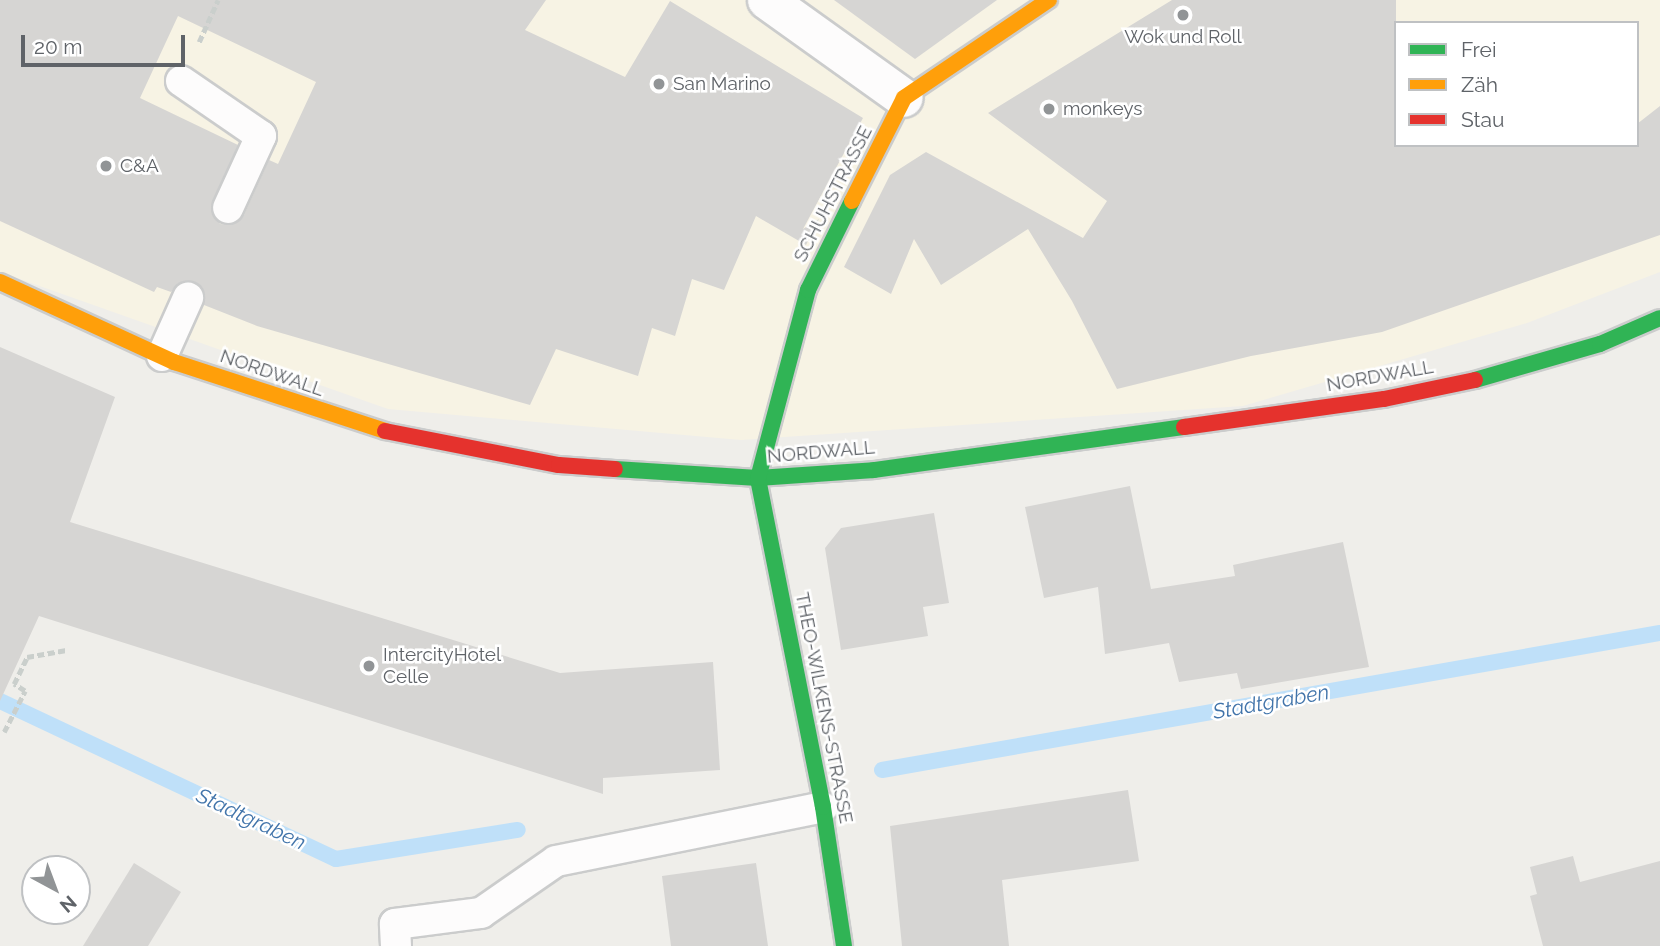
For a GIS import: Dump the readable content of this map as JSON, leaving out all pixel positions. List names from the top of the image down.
{
  "streets": {
    "main road": ["SCHUHSTRASSE", "NORDWALL", "THEO-WILKENS-STRASSE"]
  },
  "crossings": [
    ["SCHUHSTRASSE", "NORDWALL"],
    ["SCHUHSTRASSE", "THEO-WILKENS-STRASSE"],
    ["NORDWALL", "THEO-WILKENS-STRASSE"]
  ],
  "water": ["Stadtgraben"],
  "places": [
    "Wok und Roll",
    "San Marino",
    "monkeys",
    "C&A",
    "IntercityHotel Celle"
  ],
  "legend": ["Frei", "Zäh", "Stau"],
  "scale_bar": "20 m",
  "north": "bottom right"
}
